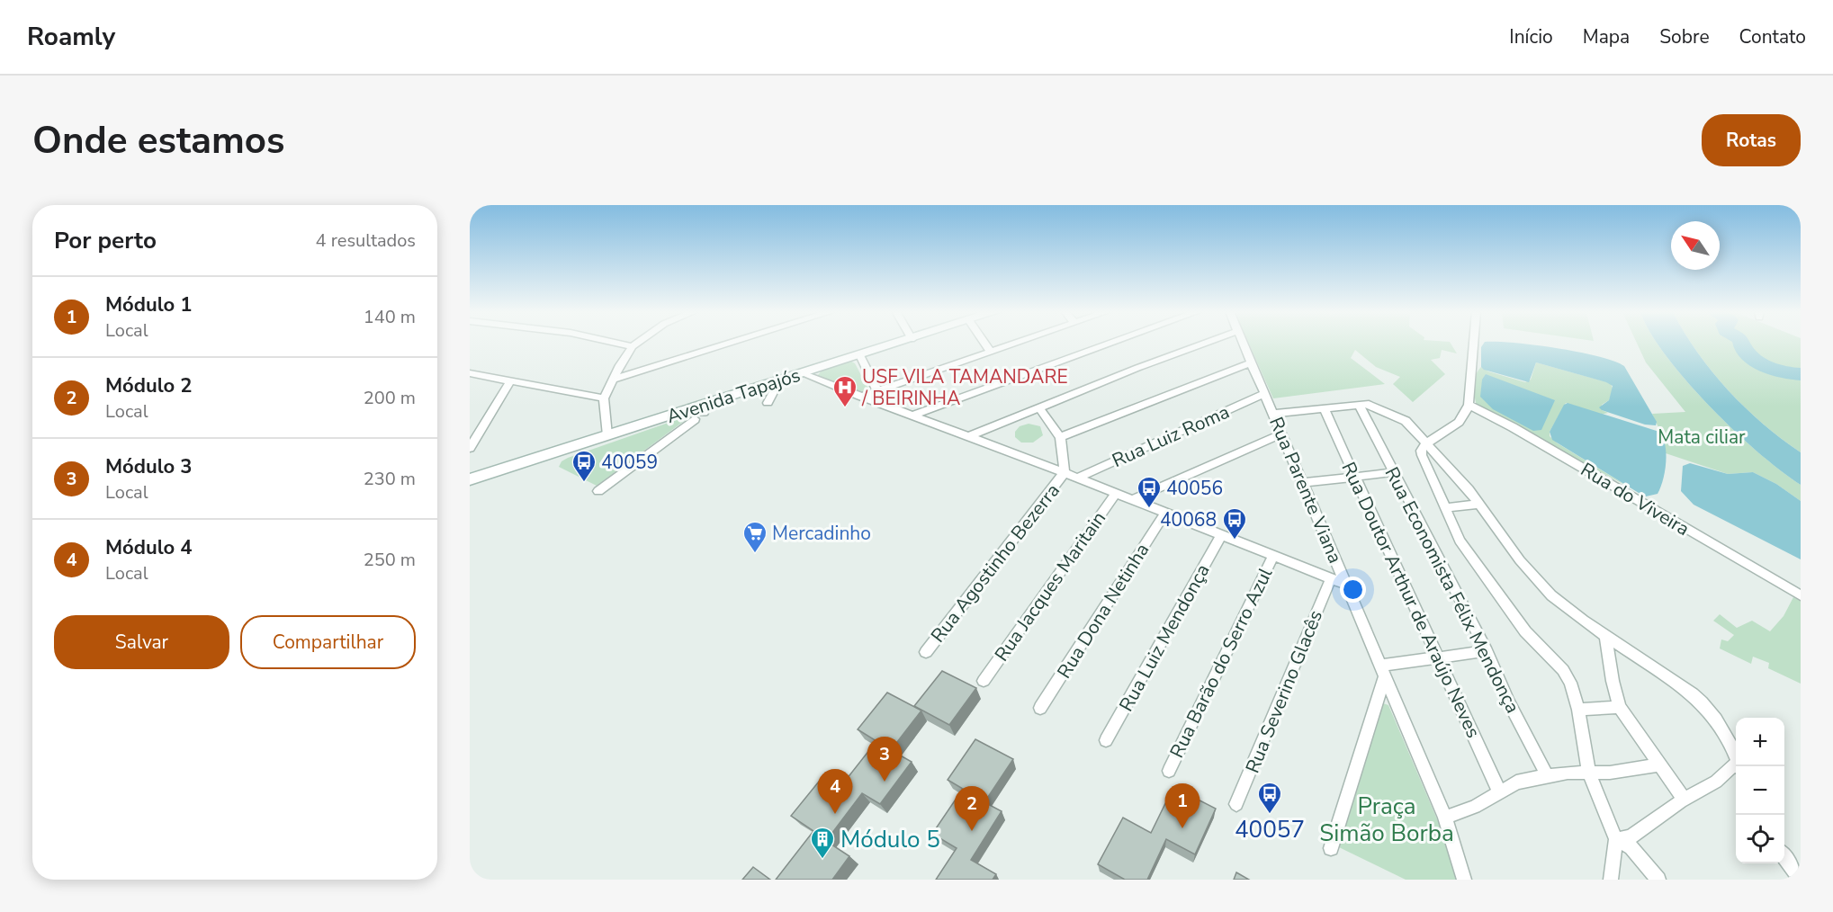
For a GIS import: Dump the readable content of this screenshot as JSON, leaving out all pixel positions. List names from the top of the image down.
{
  "streets": {
    "main road": ["Avenida Tapajós"],
    "street": [
      "Rua Luiz Roma",
      "Rua Parente Viana",
      "Rua do Viveira",
      "Rua Agostinho Bezerra",
      "Rua Jacques Maritain",
      "Rua Economista Félix Mendonça",
      "Rua Doutor Arthur de Araújo Neves",
      "Rua Dona Netinha",
      "Rua Luiz Mendonça",
      "Rua Barão do Serro Azul",
      "Rua Severino Glacês"
    ]
  },
  "crossings": [
    ["Rua Luiz Roma", "Rua Parente Viana"]
  ],
  "parks": ["Mata ciliar", "Praça Simão Borba"],
  "places": {
    "hospital": ["USF VILA TAMANDARE / BEIRINHA"],
    "bus stop": [
      "40059",
      "40056",
      "40068",
      "40057"
    ],
    "supermarket": ["Mercadinho"],
    "building": ["Módulo 5"]
  },
  "north": "top left",
  "page": {
    "header": "Roamly",
    "nav": [
      "Início",
      "Mapa",
      "Sobre",
      "Contato"
    ],
    "buttons": [
      "Rotas",
      ["Salvar", "Compartilhar"]
    ],
    "title": "Onde estamos",
    "heading": ["Por perto", "4 resultados"],
    "list": [
      {
        "mark": "1",
        "name": "Módulo 1",
        "note": "Local",
        "value": "140 m"
      },
      {
        "mark": "2",
        "name": "Módulo 2",
        "note": "Local",
        "value": "200 m"
      },
      {
        "mark": "3",
        "name": "Módulo 3",
        "note": "Local",
        "value": "230 m"
      },
      {
        "mark": "4",
        "name": "Módulo 4",
        "note": "Local",
        "value": "250 m"
      }
    ],
    "map_buttons": ["+", "−"],
    "pins": [
      "3",
      "4",
      "1",
      "2"
    ]
  }
}
